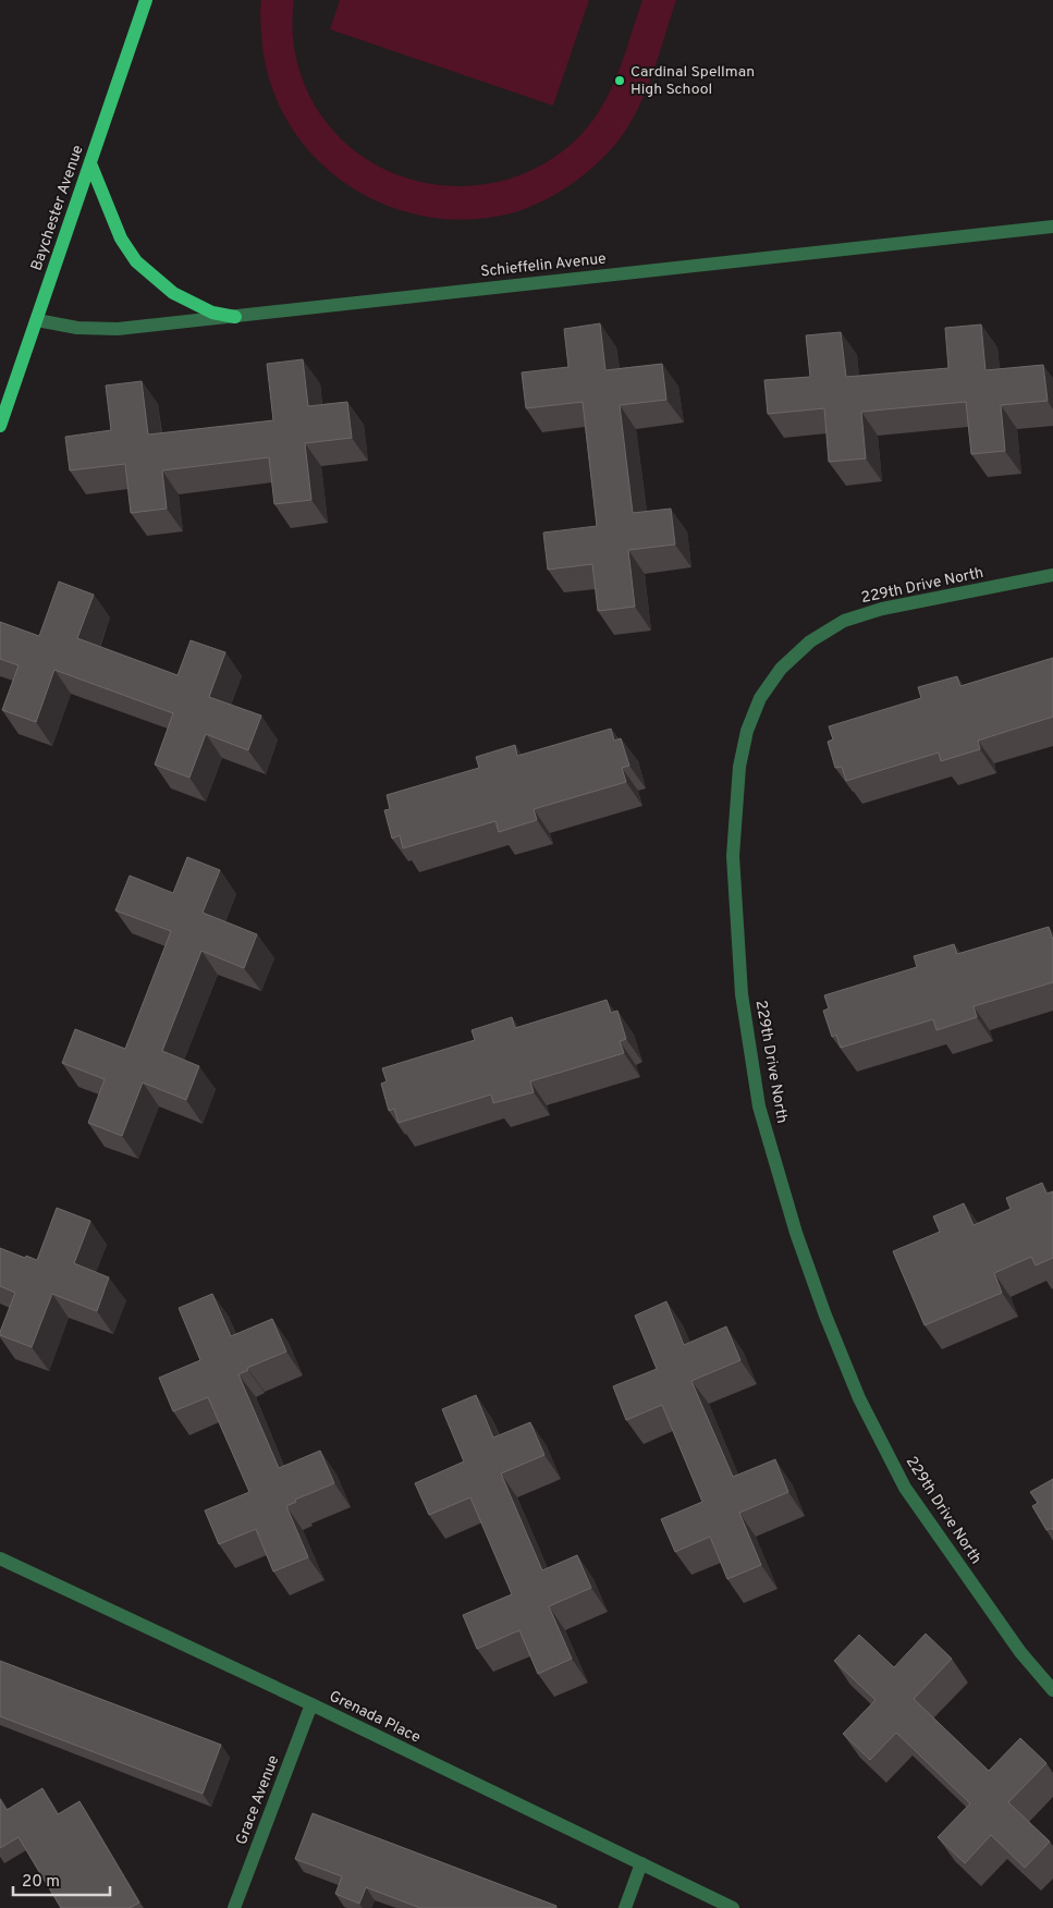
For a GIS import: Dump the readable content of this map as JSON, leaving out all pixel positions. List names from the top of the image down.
{
  "streets": {
    "main road": ["Baychester Avenue"],
    "street": [
      "Schieffelin Avenue",
      "229th Drive North",
      "Grenada Place",
      "Grace Avenue"
    ]
  },
  "crossings": [
    ["Baychester Avenue", "Schieffelin Avenue"],
    ["Grenada Place", "Grace Avenue"]
  ],
  "places": ["Cardinal Spellman High School"],
  "scale_bar": "20 m"
}
